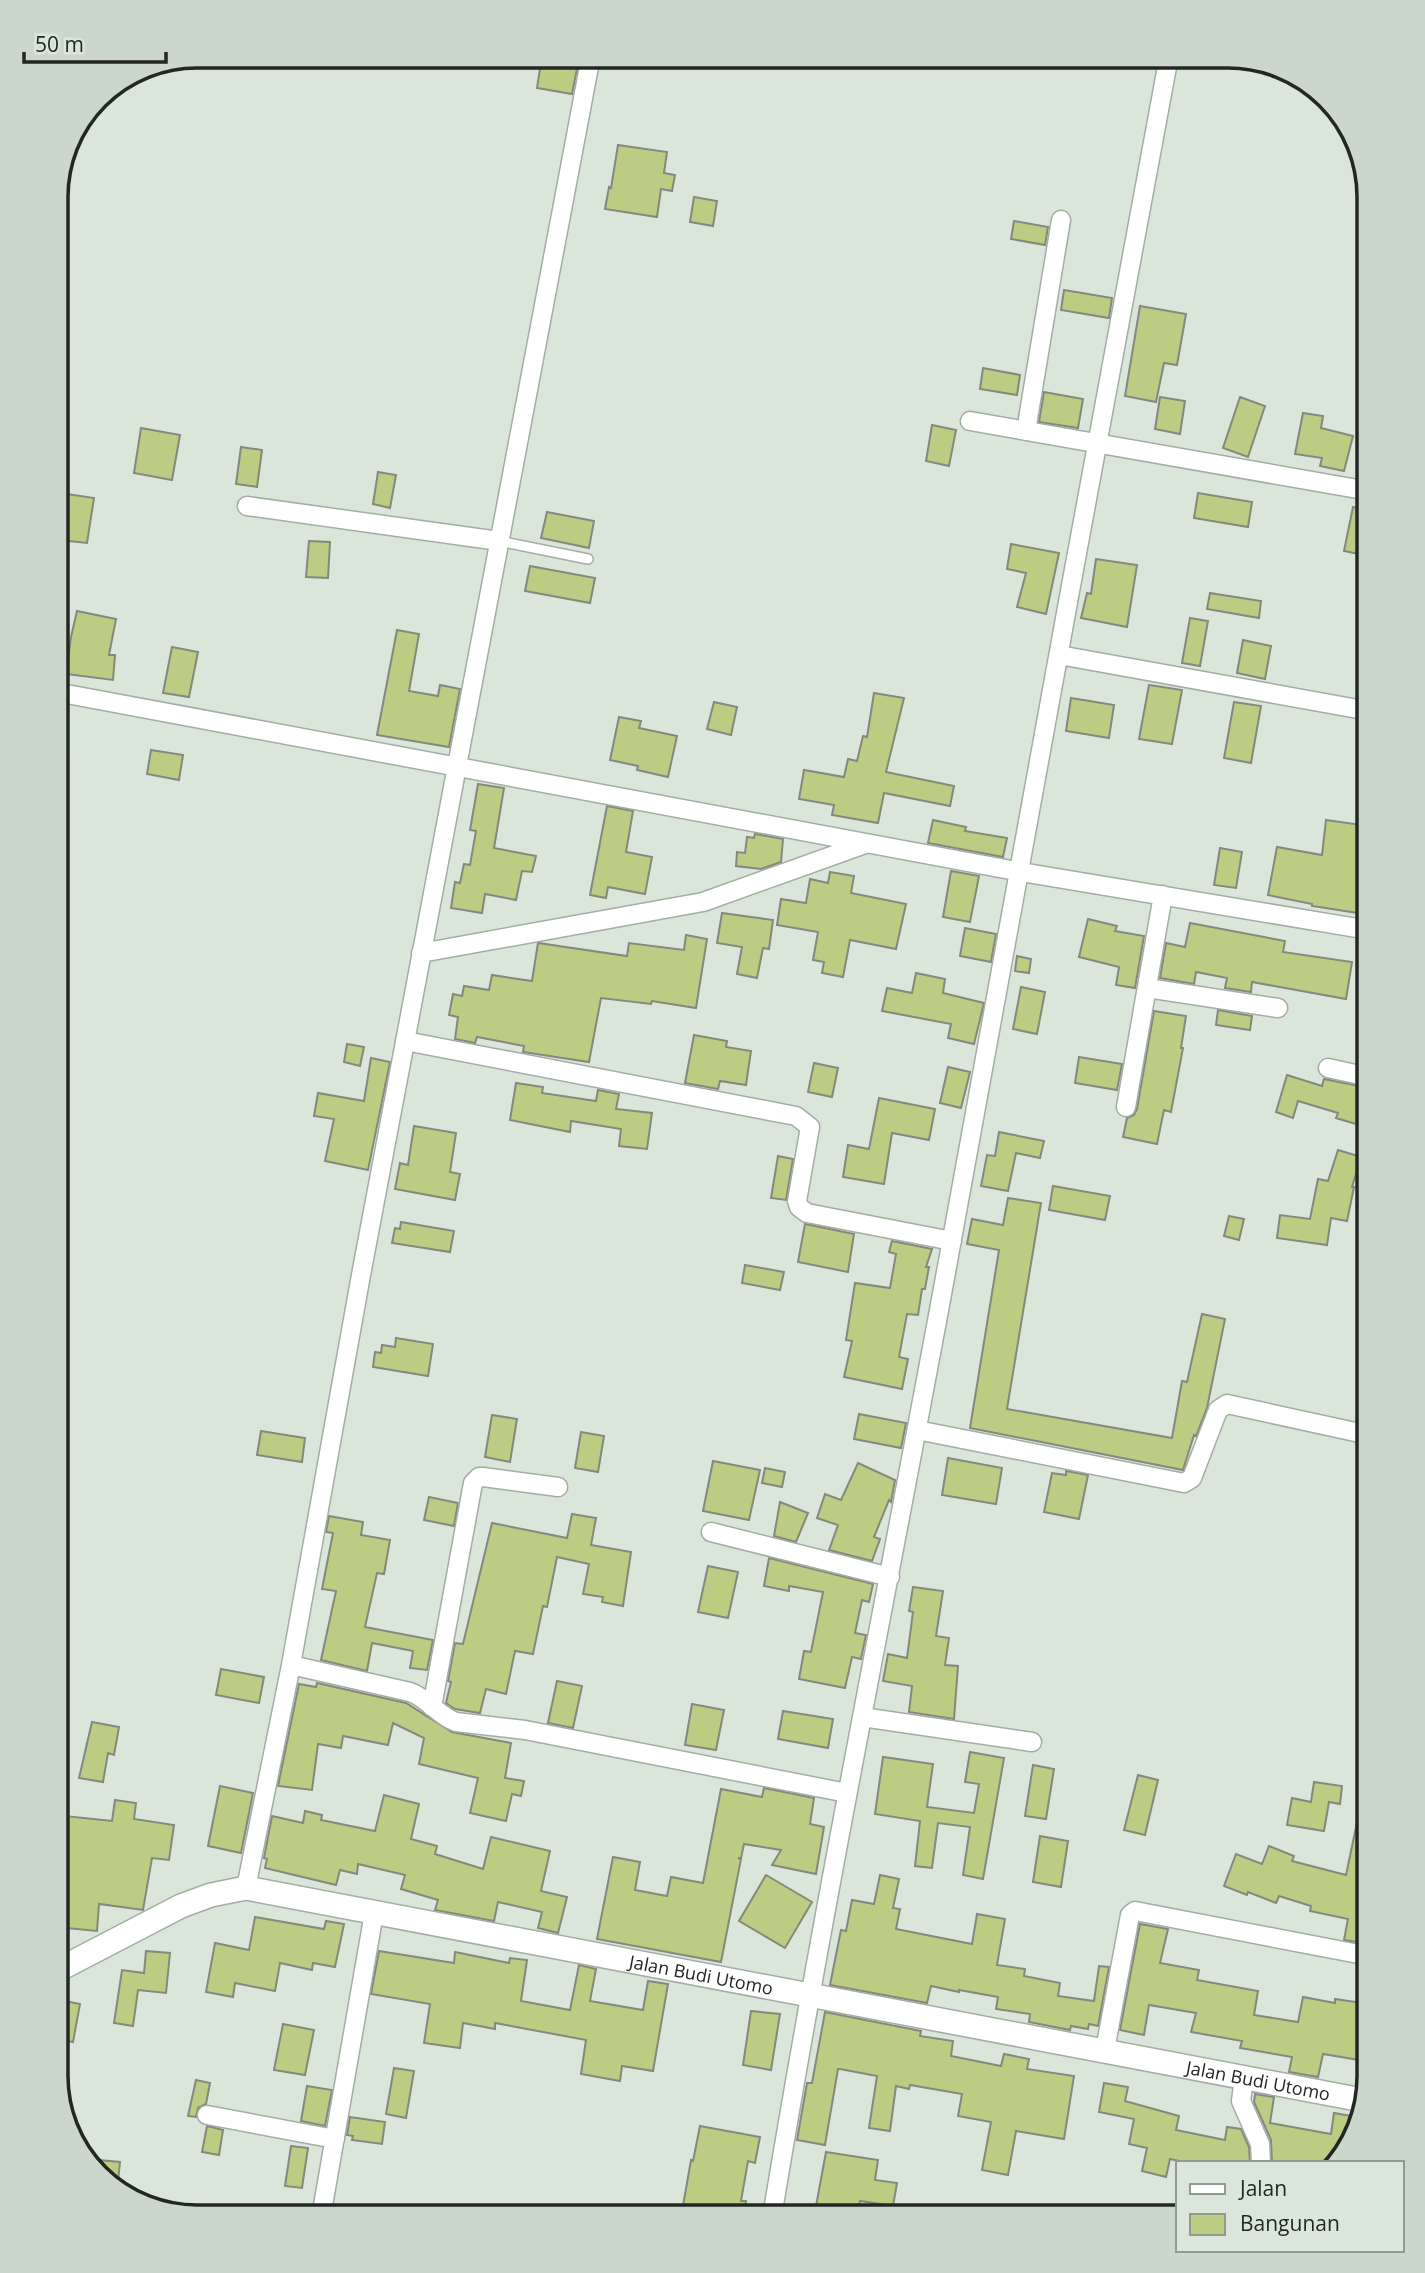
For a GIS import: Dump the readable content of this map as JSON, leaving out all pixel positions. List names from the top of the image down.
{
  "streets": {
    "street": ["Jalan Budi Utomo"]
  },
  "legend": ["Jalan", "Bangunan"],
  "scale_bar": "50 m"
}
